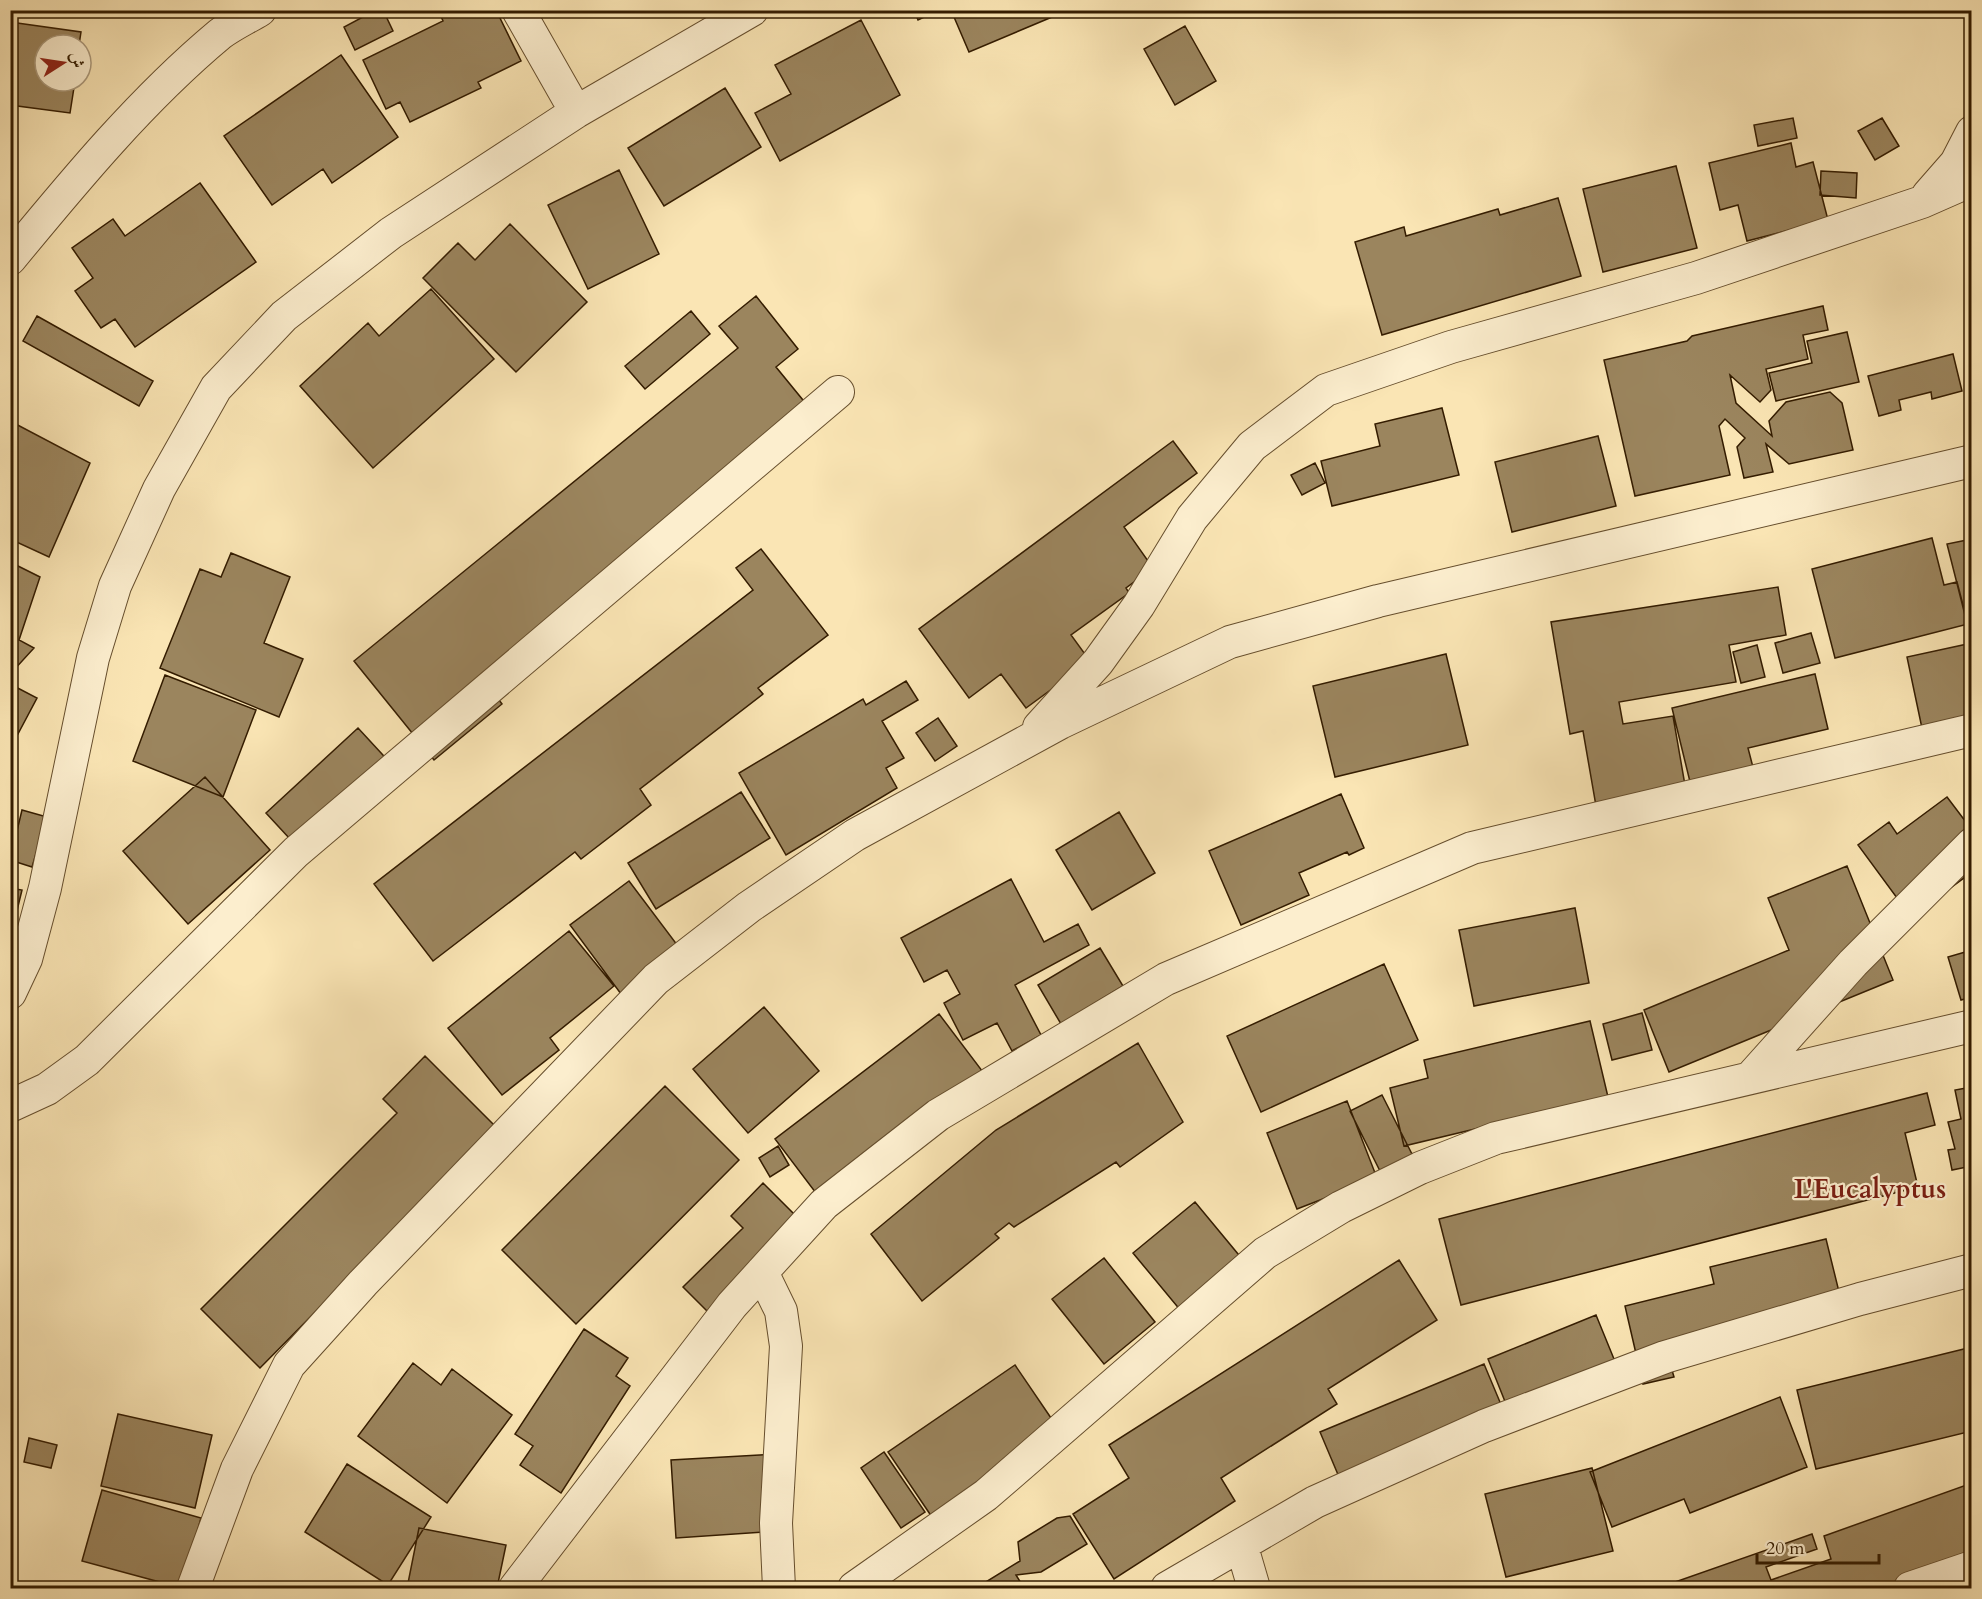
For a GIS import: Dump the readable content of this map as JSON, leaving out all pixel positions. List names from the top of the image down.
{
  "districts": ["L'Eucalyptus"],
  "scale_bar": "20 m",
  "north": "right"
}
